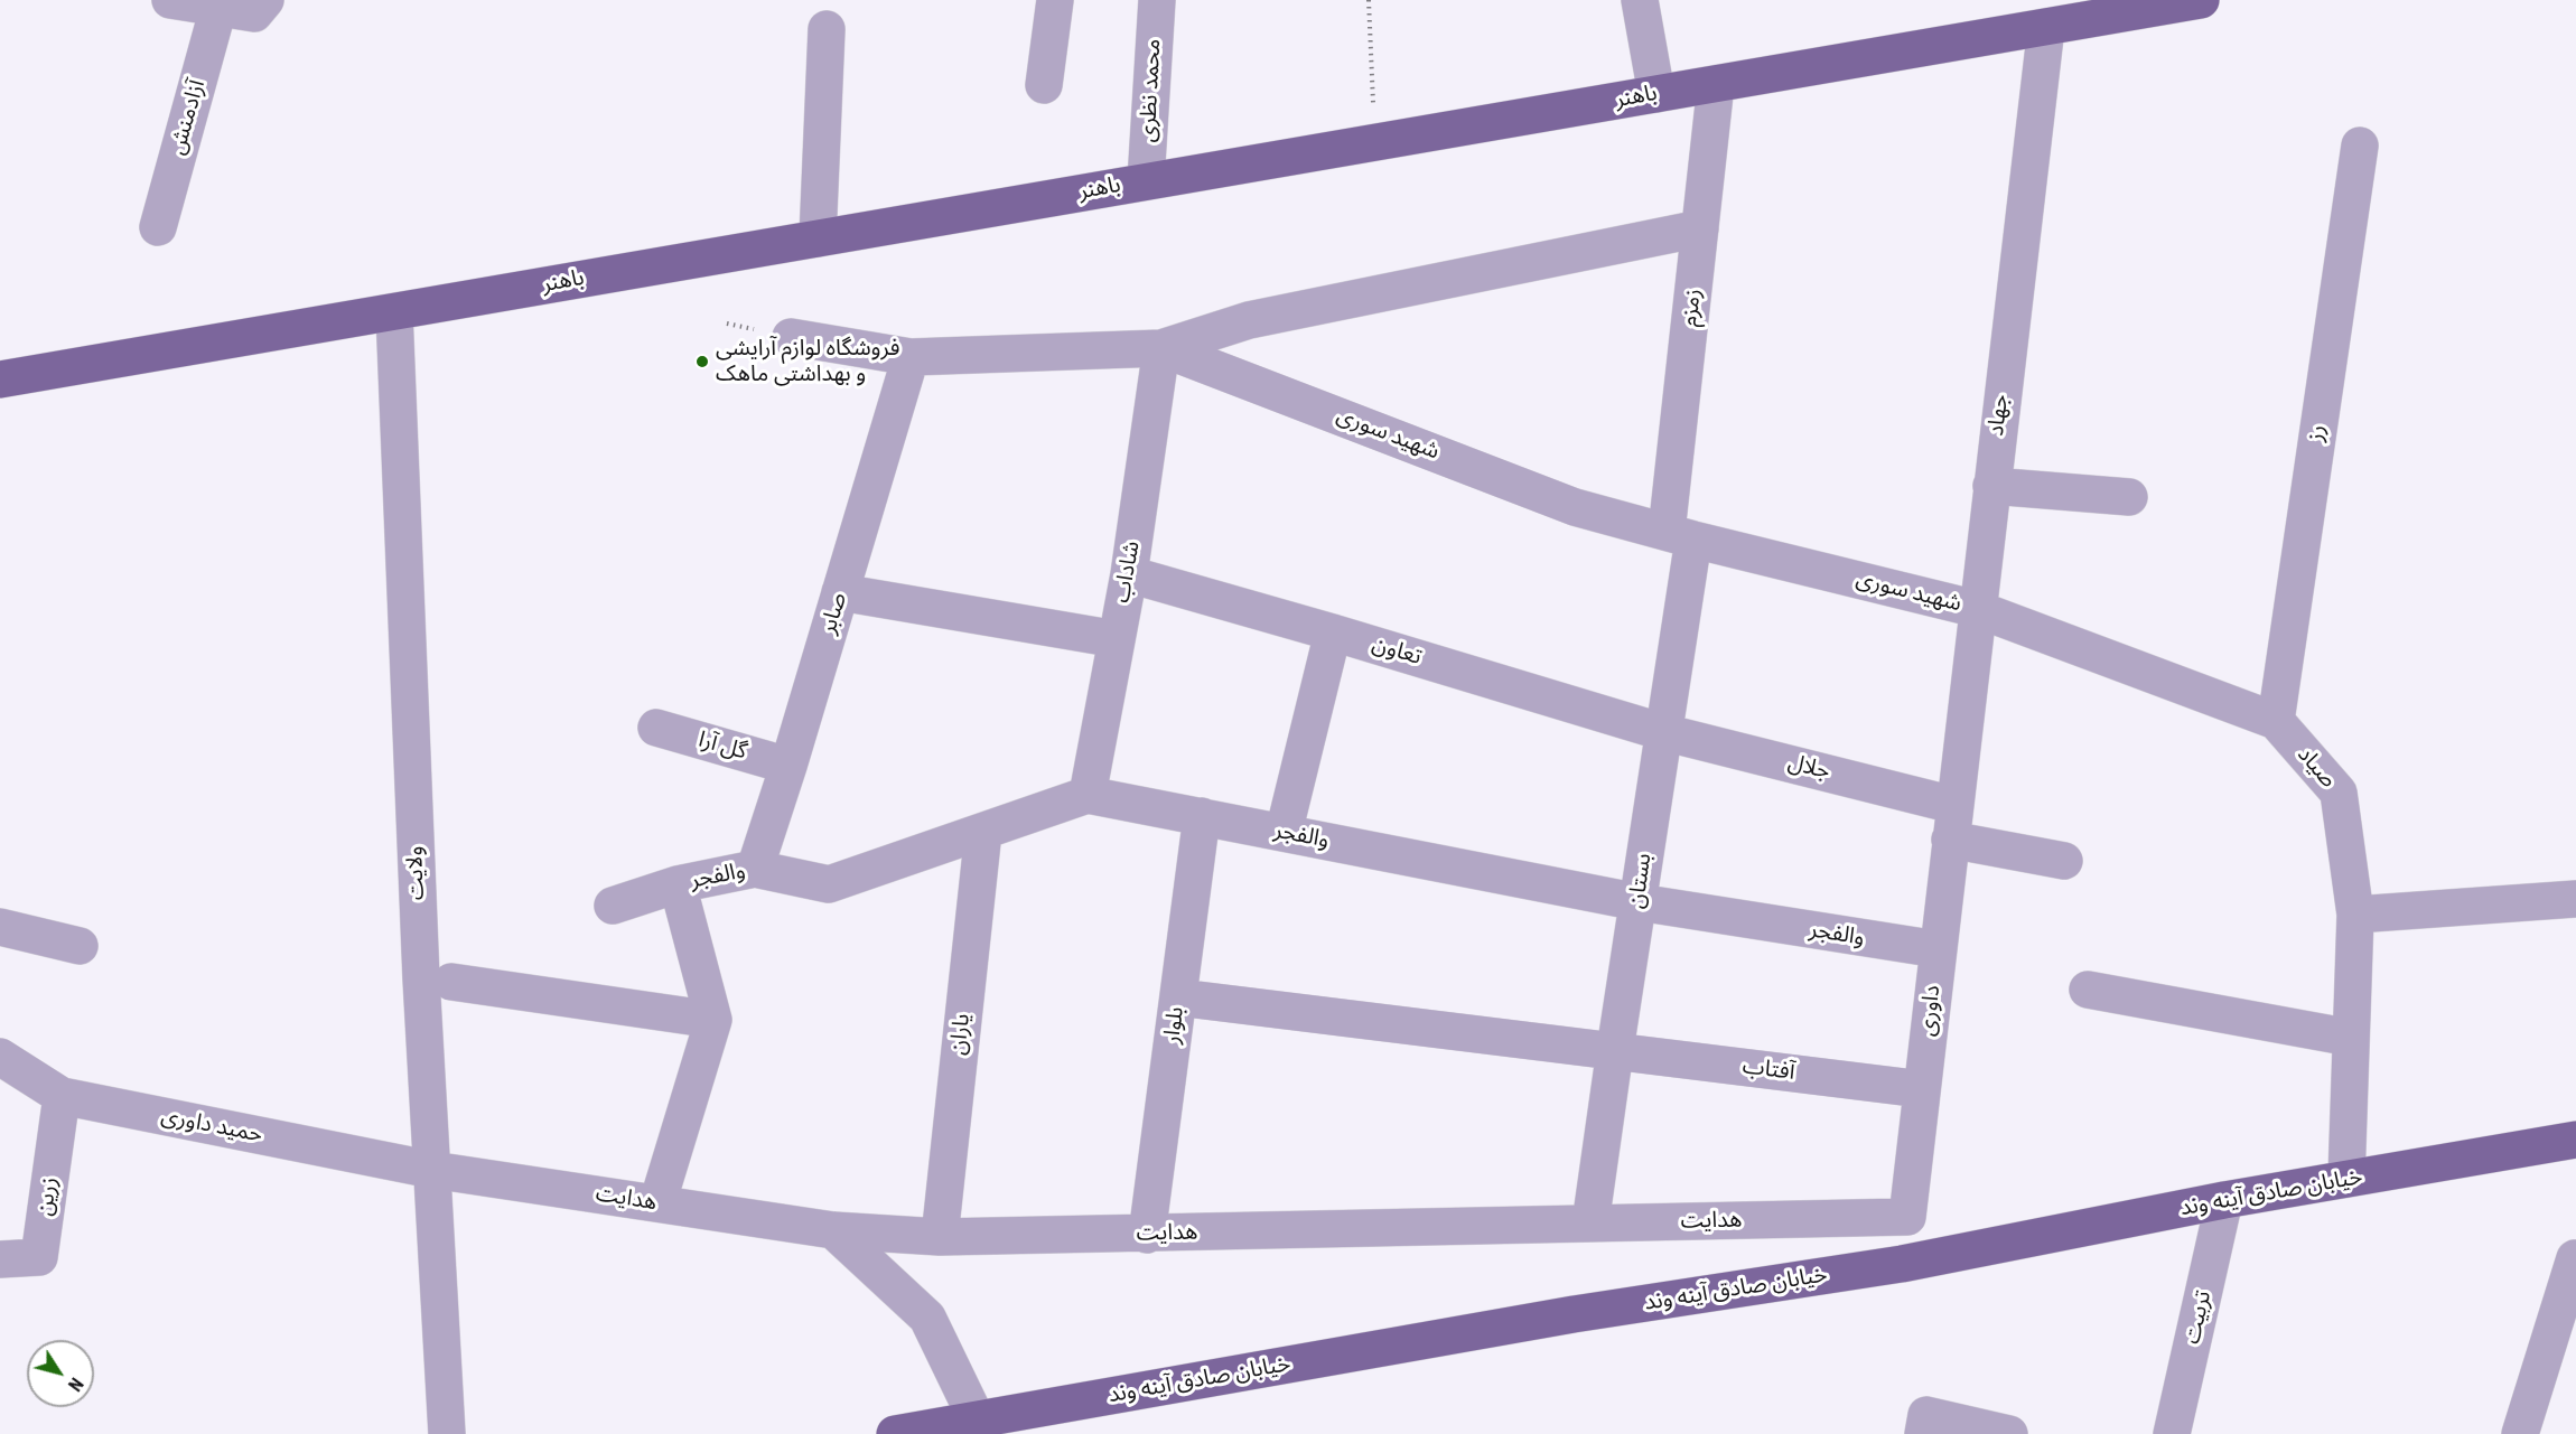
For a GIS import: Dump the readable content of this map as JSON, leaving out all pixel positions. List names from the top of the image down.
{
  "streets": {
    "main road": ["باهنر", "خیابان صادق آینه وند"],
    "street": [
      "محمد نظری",
      "آزادمنش",
      "زمزم",
      "جهاد",
      "رز",
      "شهید سوری",
      "شاداب",
      "صابر",
      "تعاون",
      "گل آرا",
      "جلال",
      "صیاد",
      "والفجر",
      "ولایت",
      "بستان",
      "داوری",
      "بلوار",
      "یاران",
      "آفتاب",
      "حمید داوری",
      "زرین",
      "هدایت",
      "تربیت"
    ]
  },
  "crossings": [
    ["محمد نظری", "باهنر"],
    ["باهنر", "زمزم"],
    ["باهنر", "جهاد"],
    ["باهنر", "ولایت"],
    ["زمزم", "شهید سوری"],
    ["زمزم", "بستان"],
    ["جهاد", "شهید سوری"],
    ["جهاد", "جلال"],
    ["جهاد", "صیاد"],
    ["جهاد", "داوری"],
    ["رز", "صیاد"],
    ["شهید سوری", "شاداب"],
    ["شهید سوری", "صابر"],
    ["شهید سوری", "صیاد"],
    ["شهید سوری", "بستان"],
    ["شاداب", "تعاون"],
    ["شاداب", "والفجر"],
    ["صابر", "گل آرا"],
    ["صابر", "والفجر"],
    ["تعاون", "جلال"],
    ["تعاون", "بستان"],
    ["جلال", "بستان"],
    ["جلال", "داوری"],
    ["صیاد", "خیابان صادق آینه وند"],
    ["والفجر", "بستان"],
    ["والفجر", "داوری"],
    ["والفجر", "بلوار"],
    ["والفجر", "یاران"],
    ["ولایت", "حمید داوری"],
    ["ولایت", "هدایت"],
    ["بستان", "آفتاب"],
    ["بستان", "هدایت"],
    ["داوری", "آفتاب"],
    ["داوری", "هدایت"],
    ["بلوار", "آفتاب"],
    ["بلوار", "هدایت"],
    ["یاران", "هدایت"],
    ["حمید داوری", "زرین"],
    ["حمید داوری", "هدایت"],
    ["خیابان صادق آینه وند", "تربیت"]
  ],
  "places": ["فروشگاه لوازم آرایشی و بهداشتی ماهک"],
  "north": "bottom right"
}
